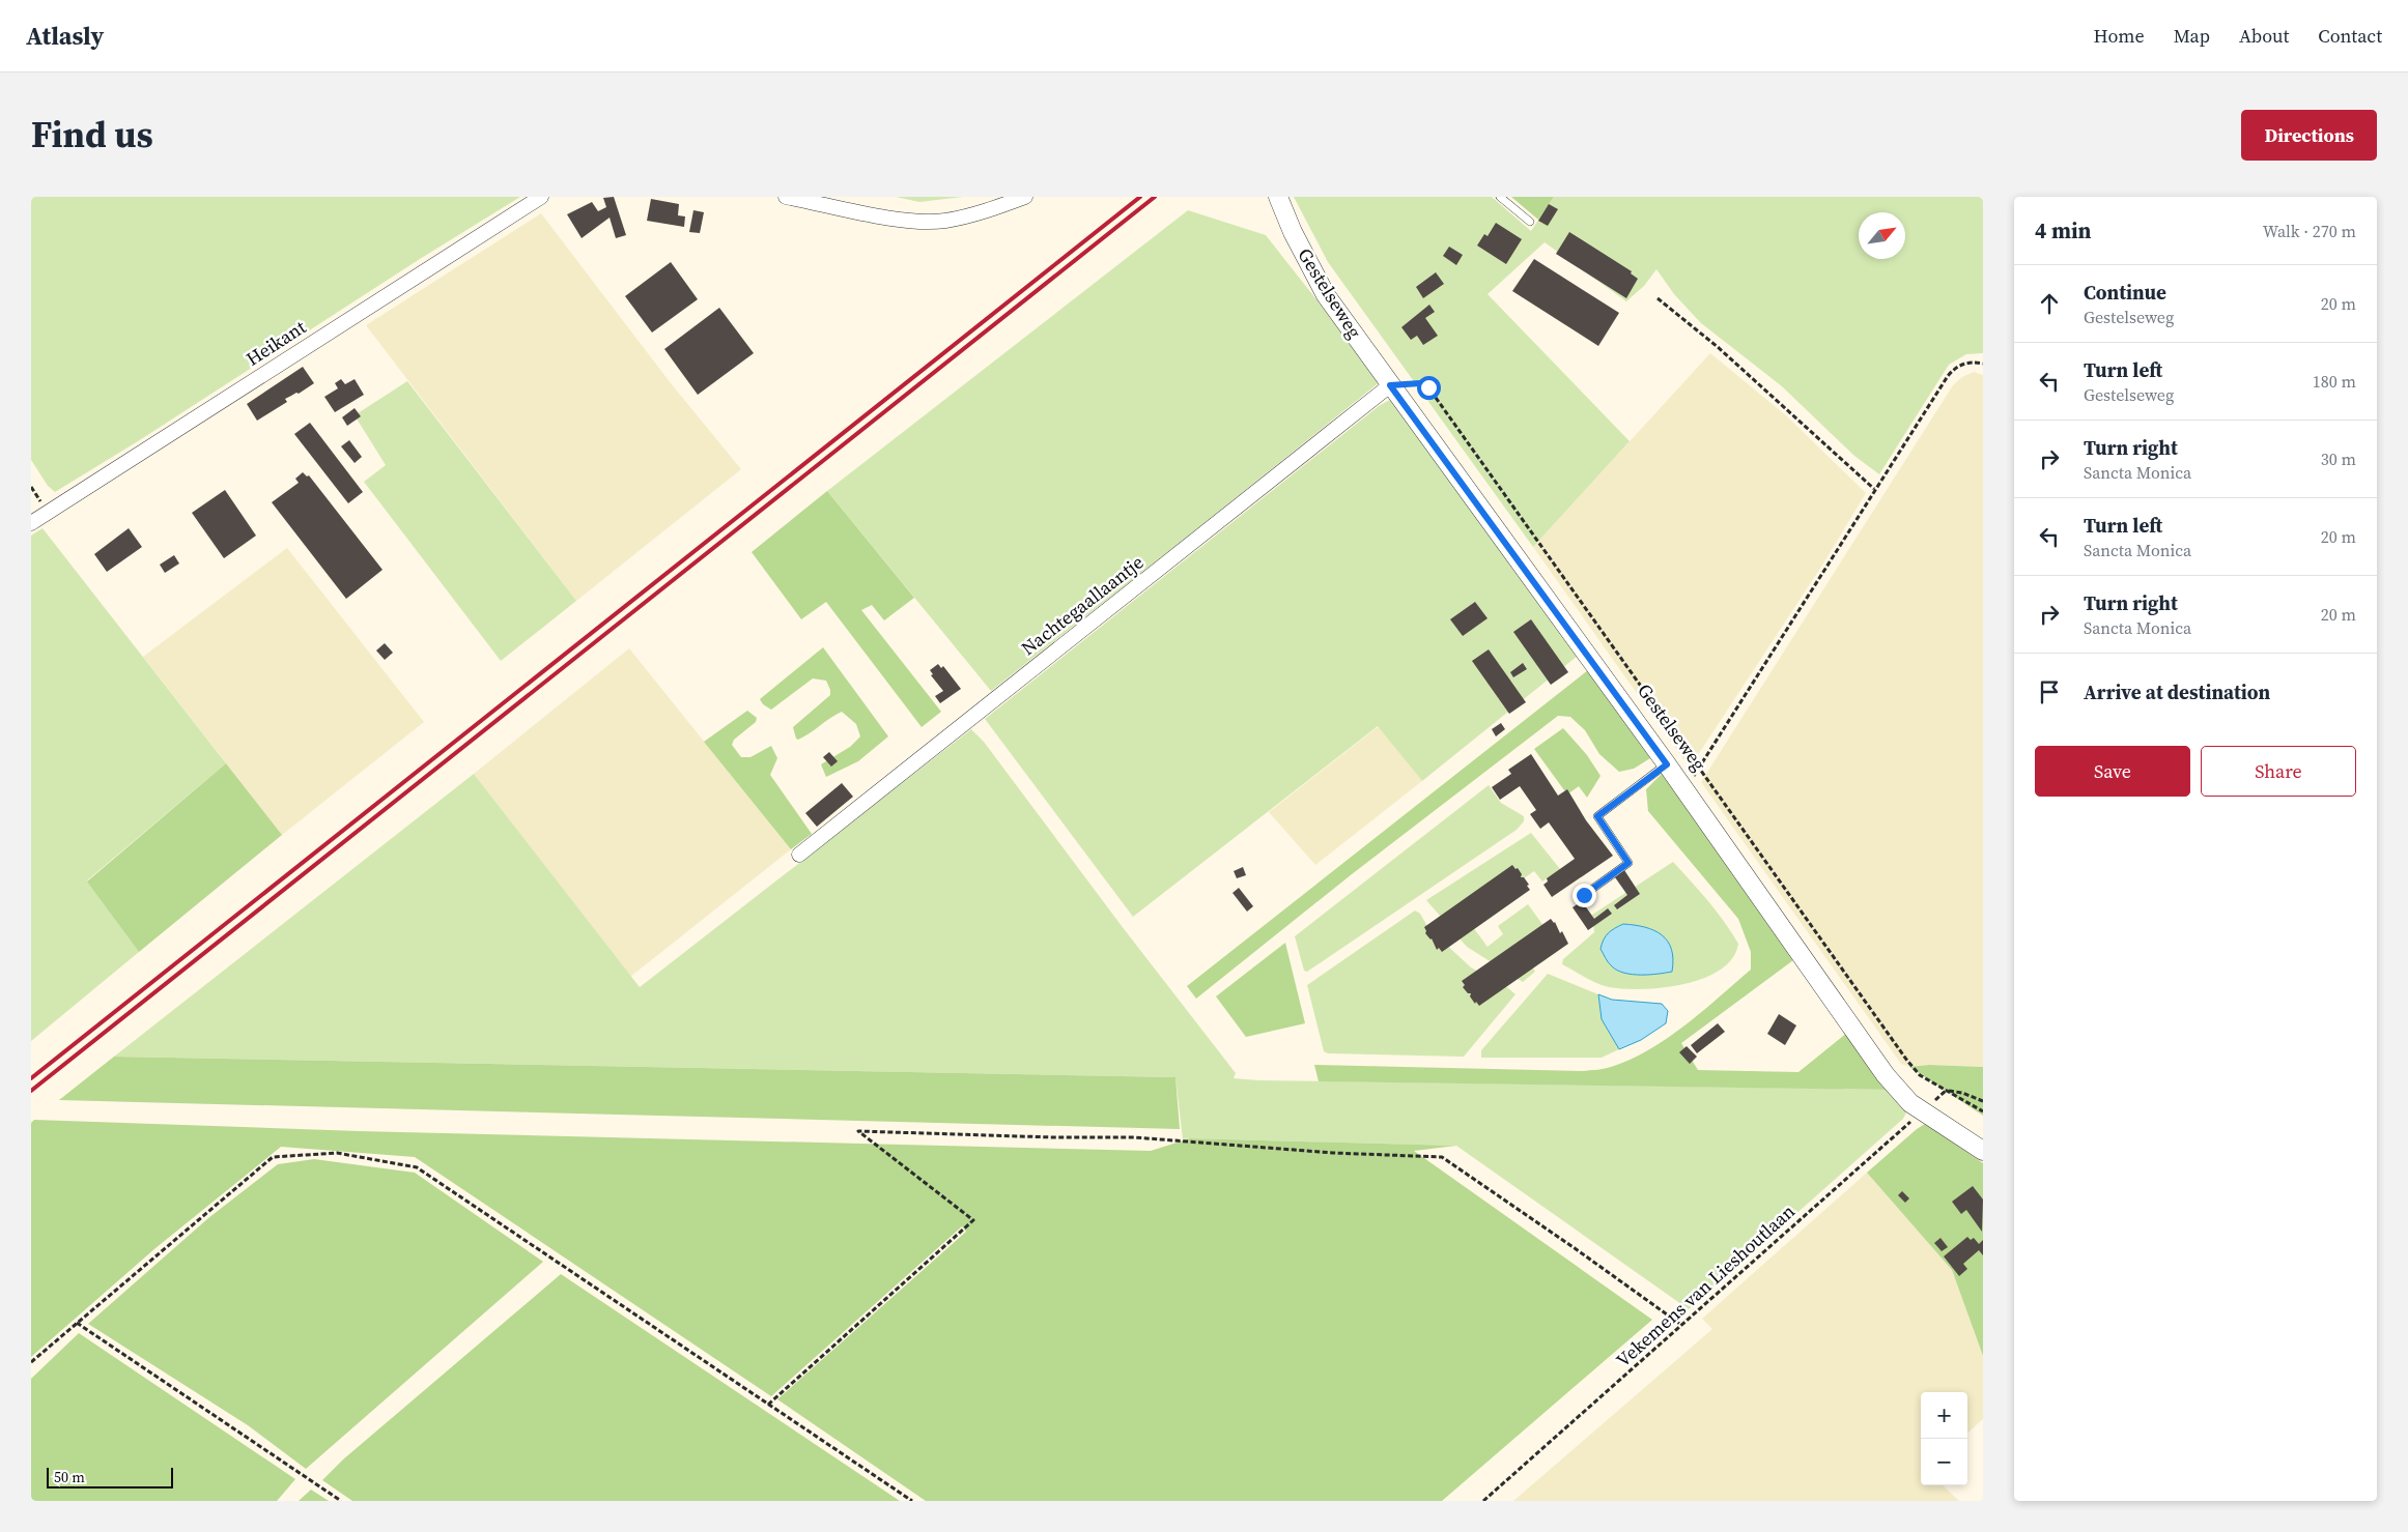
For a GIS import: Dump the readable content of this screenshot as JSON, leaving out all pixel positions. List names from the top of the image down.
{
  "streets": {
    "street": ["Gestelseweg", "Heikant", "Nachtegaallaantje"],
    "path": ["Vekemens van Lieshoutlaan"]
  },
  "crossings": [
    ["Gestelseweg", "Nachtegaallaantje"],
    ["Gestelseweg", "Vekemens van Lieshoutlaan"]
  ],
  "scale_bar": "50 m",
  "north": "top right",
  "page": {
    "header": "Atlasly",
    "nav": [
      "Home",
      "Map",
      "About",
      "Contact"
    ],
    "title": "Find us",
    "buttons": [
      "Directions",
      ["Save", "Share"]
    ],
    "heading": ["4 min", "Walk · 270 m"],
    "list": [
      ["Continue", "Gestelseweg", "20 m"],
      ["Turn left", "Gestelseweg", "180 m"],
      ["Turn right", "Sancta Monica", "30 m"],
      ["Turn left", "Sancta Monica", "20 m"],
      ["Turn right", "Sancta Monica", "20 m"],
      "Arrive at destination"
    ],
    "map_buttons": ["+", "−"],
    "scale": "50 m"
  }
}
